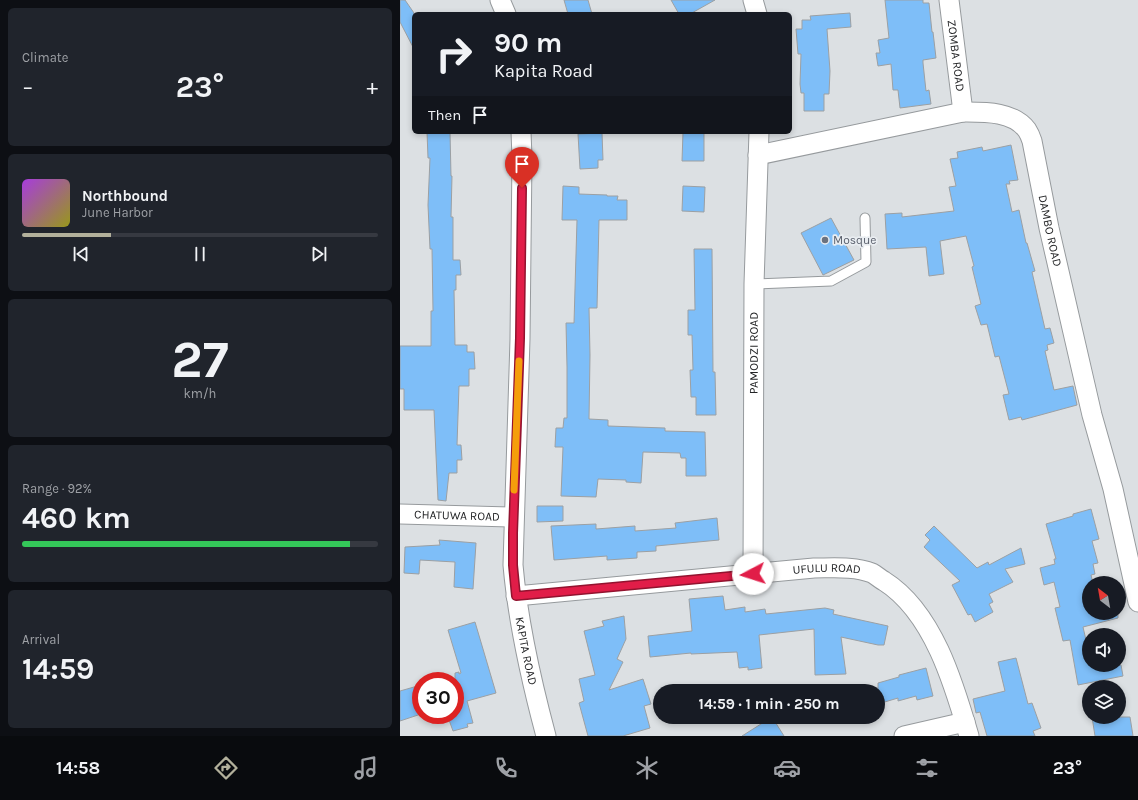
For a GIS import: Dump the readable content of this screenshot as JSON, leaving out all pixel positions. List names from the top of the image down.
{
  "streets": {
    "street": [
      "ZOMBA ROAD",
      "DAMBO ROAD",
      "PAMODZI ROAD",
      "CHATUWA ROAD",
      "UFULU ROAD",
      "KAPITA ROAD"
    ]
  },
  "crossings": [
    ["ZOMBA ROAD", "DAMBO ROAD"],
    ["DAMBO ROAD", "PAMODZI ROAD"],
    ["PAMODZI ROAD", "UFULU ROAD"],
    ["CHATUWA ROAD", "KAPITA ROAD"],
    ["UFULU ROAD", "KAPITA ROAD"]
  ],
  "places": ["Mosque"],
  "north": "top left",
  "page": {
    "tile": [
      "Climate",
      ["27", "km/h"],
      ["Range · 92%", "460 km"],
      ["Arrival", "14:59"]
    ],
    "turn": ["90 m", "Kapita Road"],
    "heat": ["−", "23°", "+"],
    "then": "Then",
    "song": ["Northbound", "June Harbor"],
    "limit": "30",
    "trip": "14:59 · 1 min · 250 m",
    "tabs": ["14:58", "23°"]
  }
}
